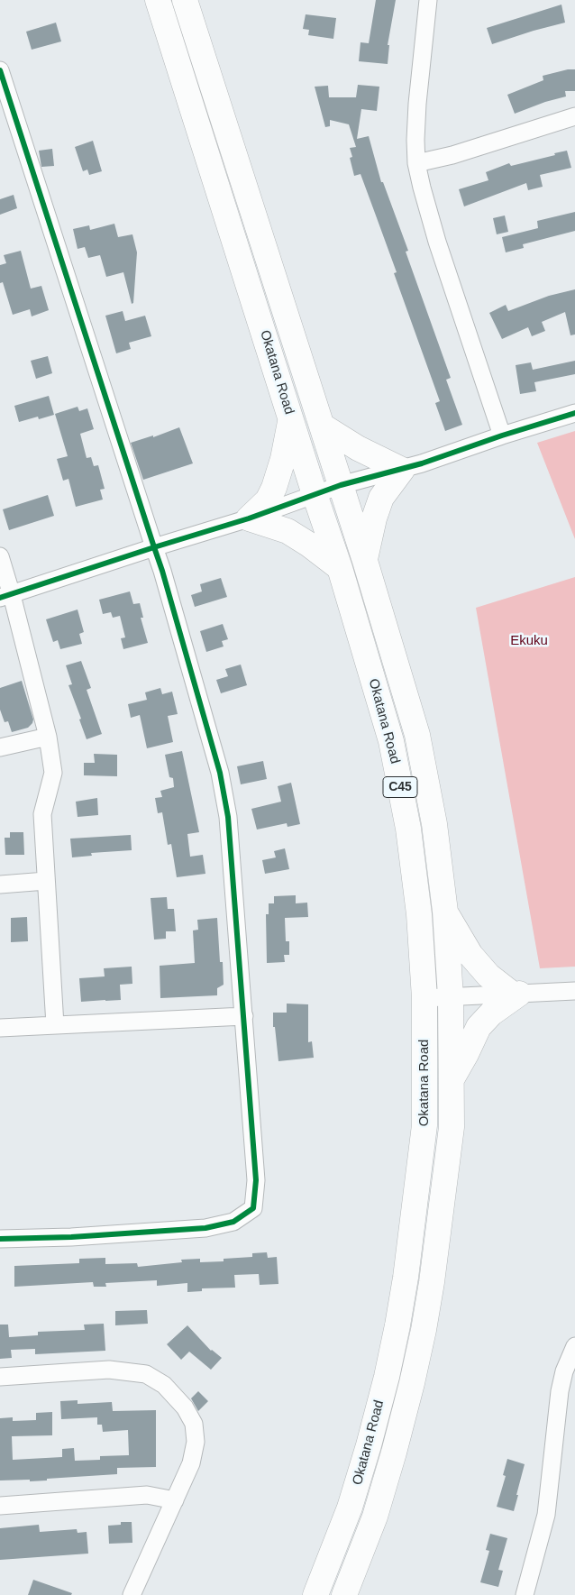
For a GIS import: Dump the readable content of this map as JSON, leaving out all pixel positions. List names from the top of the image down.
{
  "streets": {
    "main road": ["Okatana Road", "C45"]
  },
  "parks": ["Ekuku"]
}
